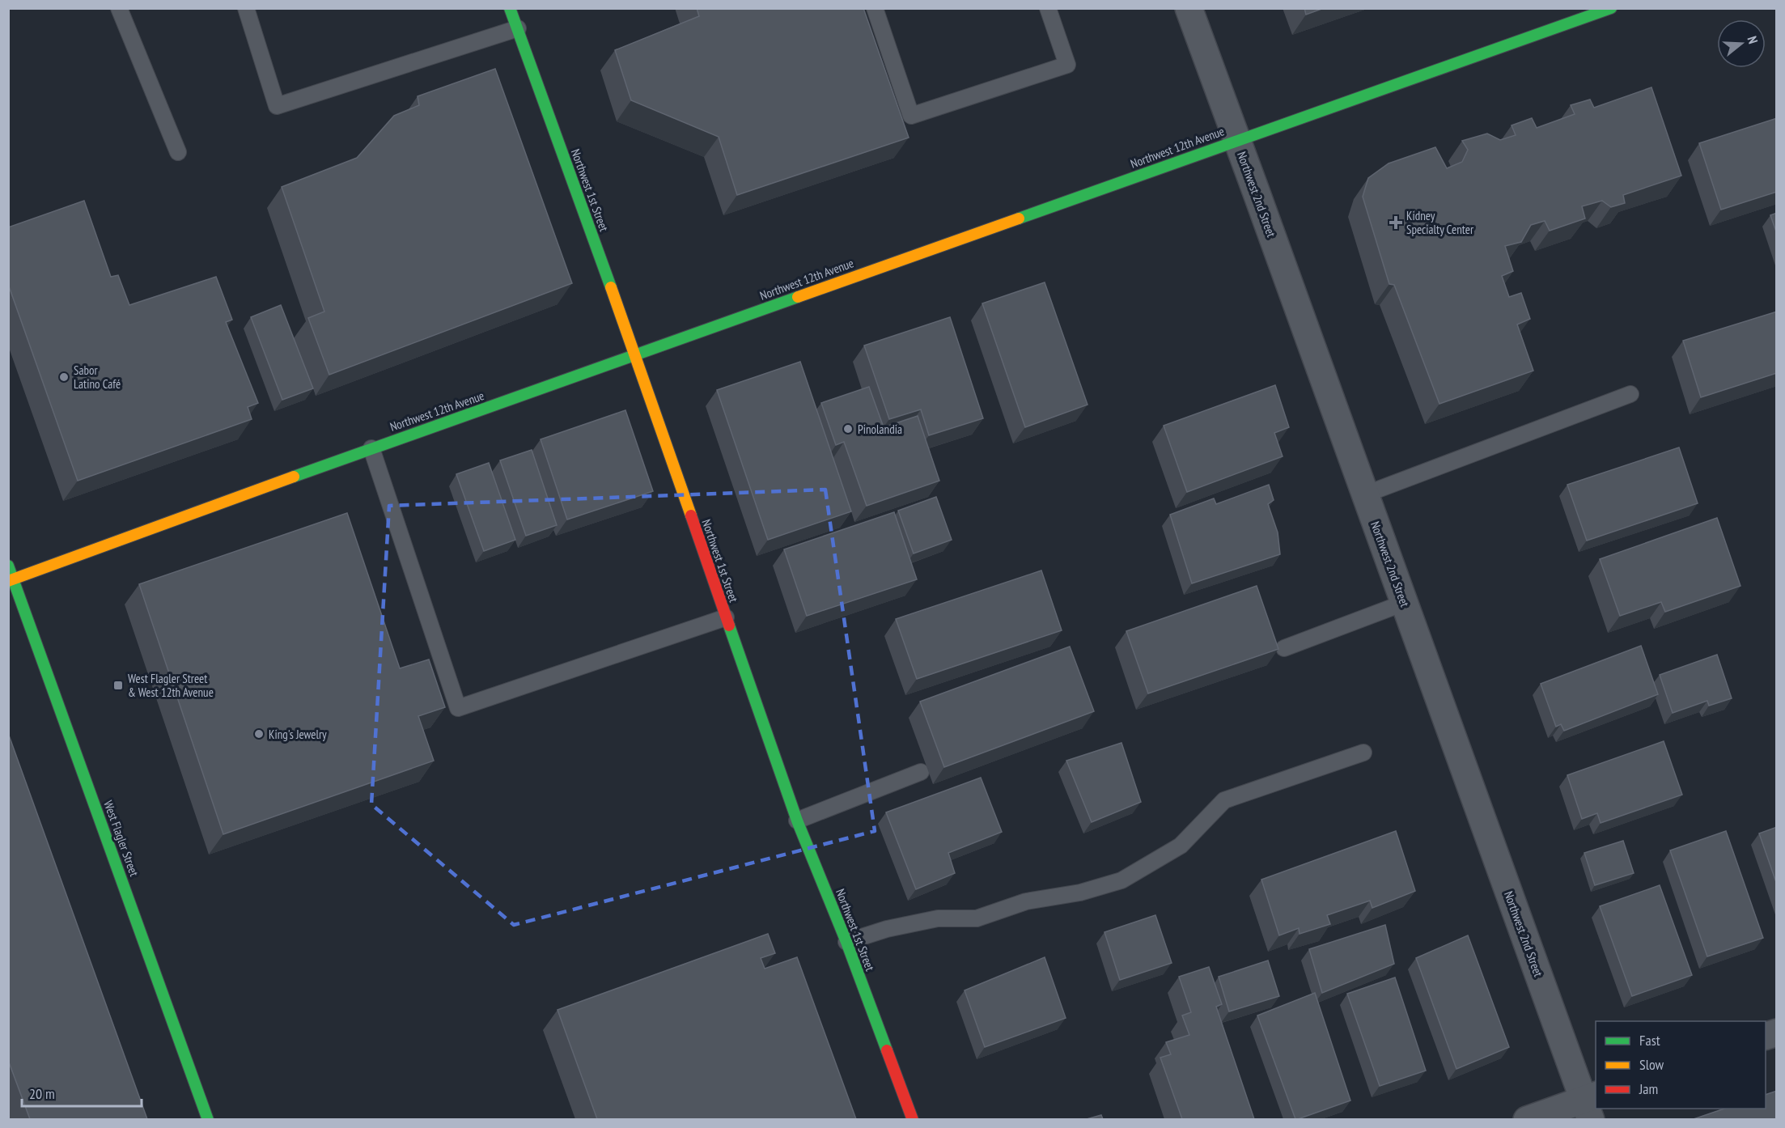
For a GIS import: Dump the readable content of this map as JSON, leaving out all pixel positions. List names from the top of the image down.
{
  "streets": {
    "main road": ["Northwest 12th Avenue", "Northwest 1st Street", "West Flagler Street"],
    "street": ["Northwest 2nd Street"]
  },
  "crossings": [
    ["Northwest 12th Avenue", "Northwest 1st Street"],
    ["Northwest 12th Avenue", "Northwest 2nd Street"],
    ["Northwest 12th Avenue", "West Flagler Street"]
  ],
  "places": {
    "health": ["Kidney Specialty Center"],
    "other": ["Sabor Latino Café", "Pinolandia", "King's Jewelry"],
    "transit": ["West Flagler Street & West 12th Avenue"]
  },
  "legend": ["Fast", "Slow", "Jam"],
  "scale_bar": "20 m",
  "north": "right"
}
